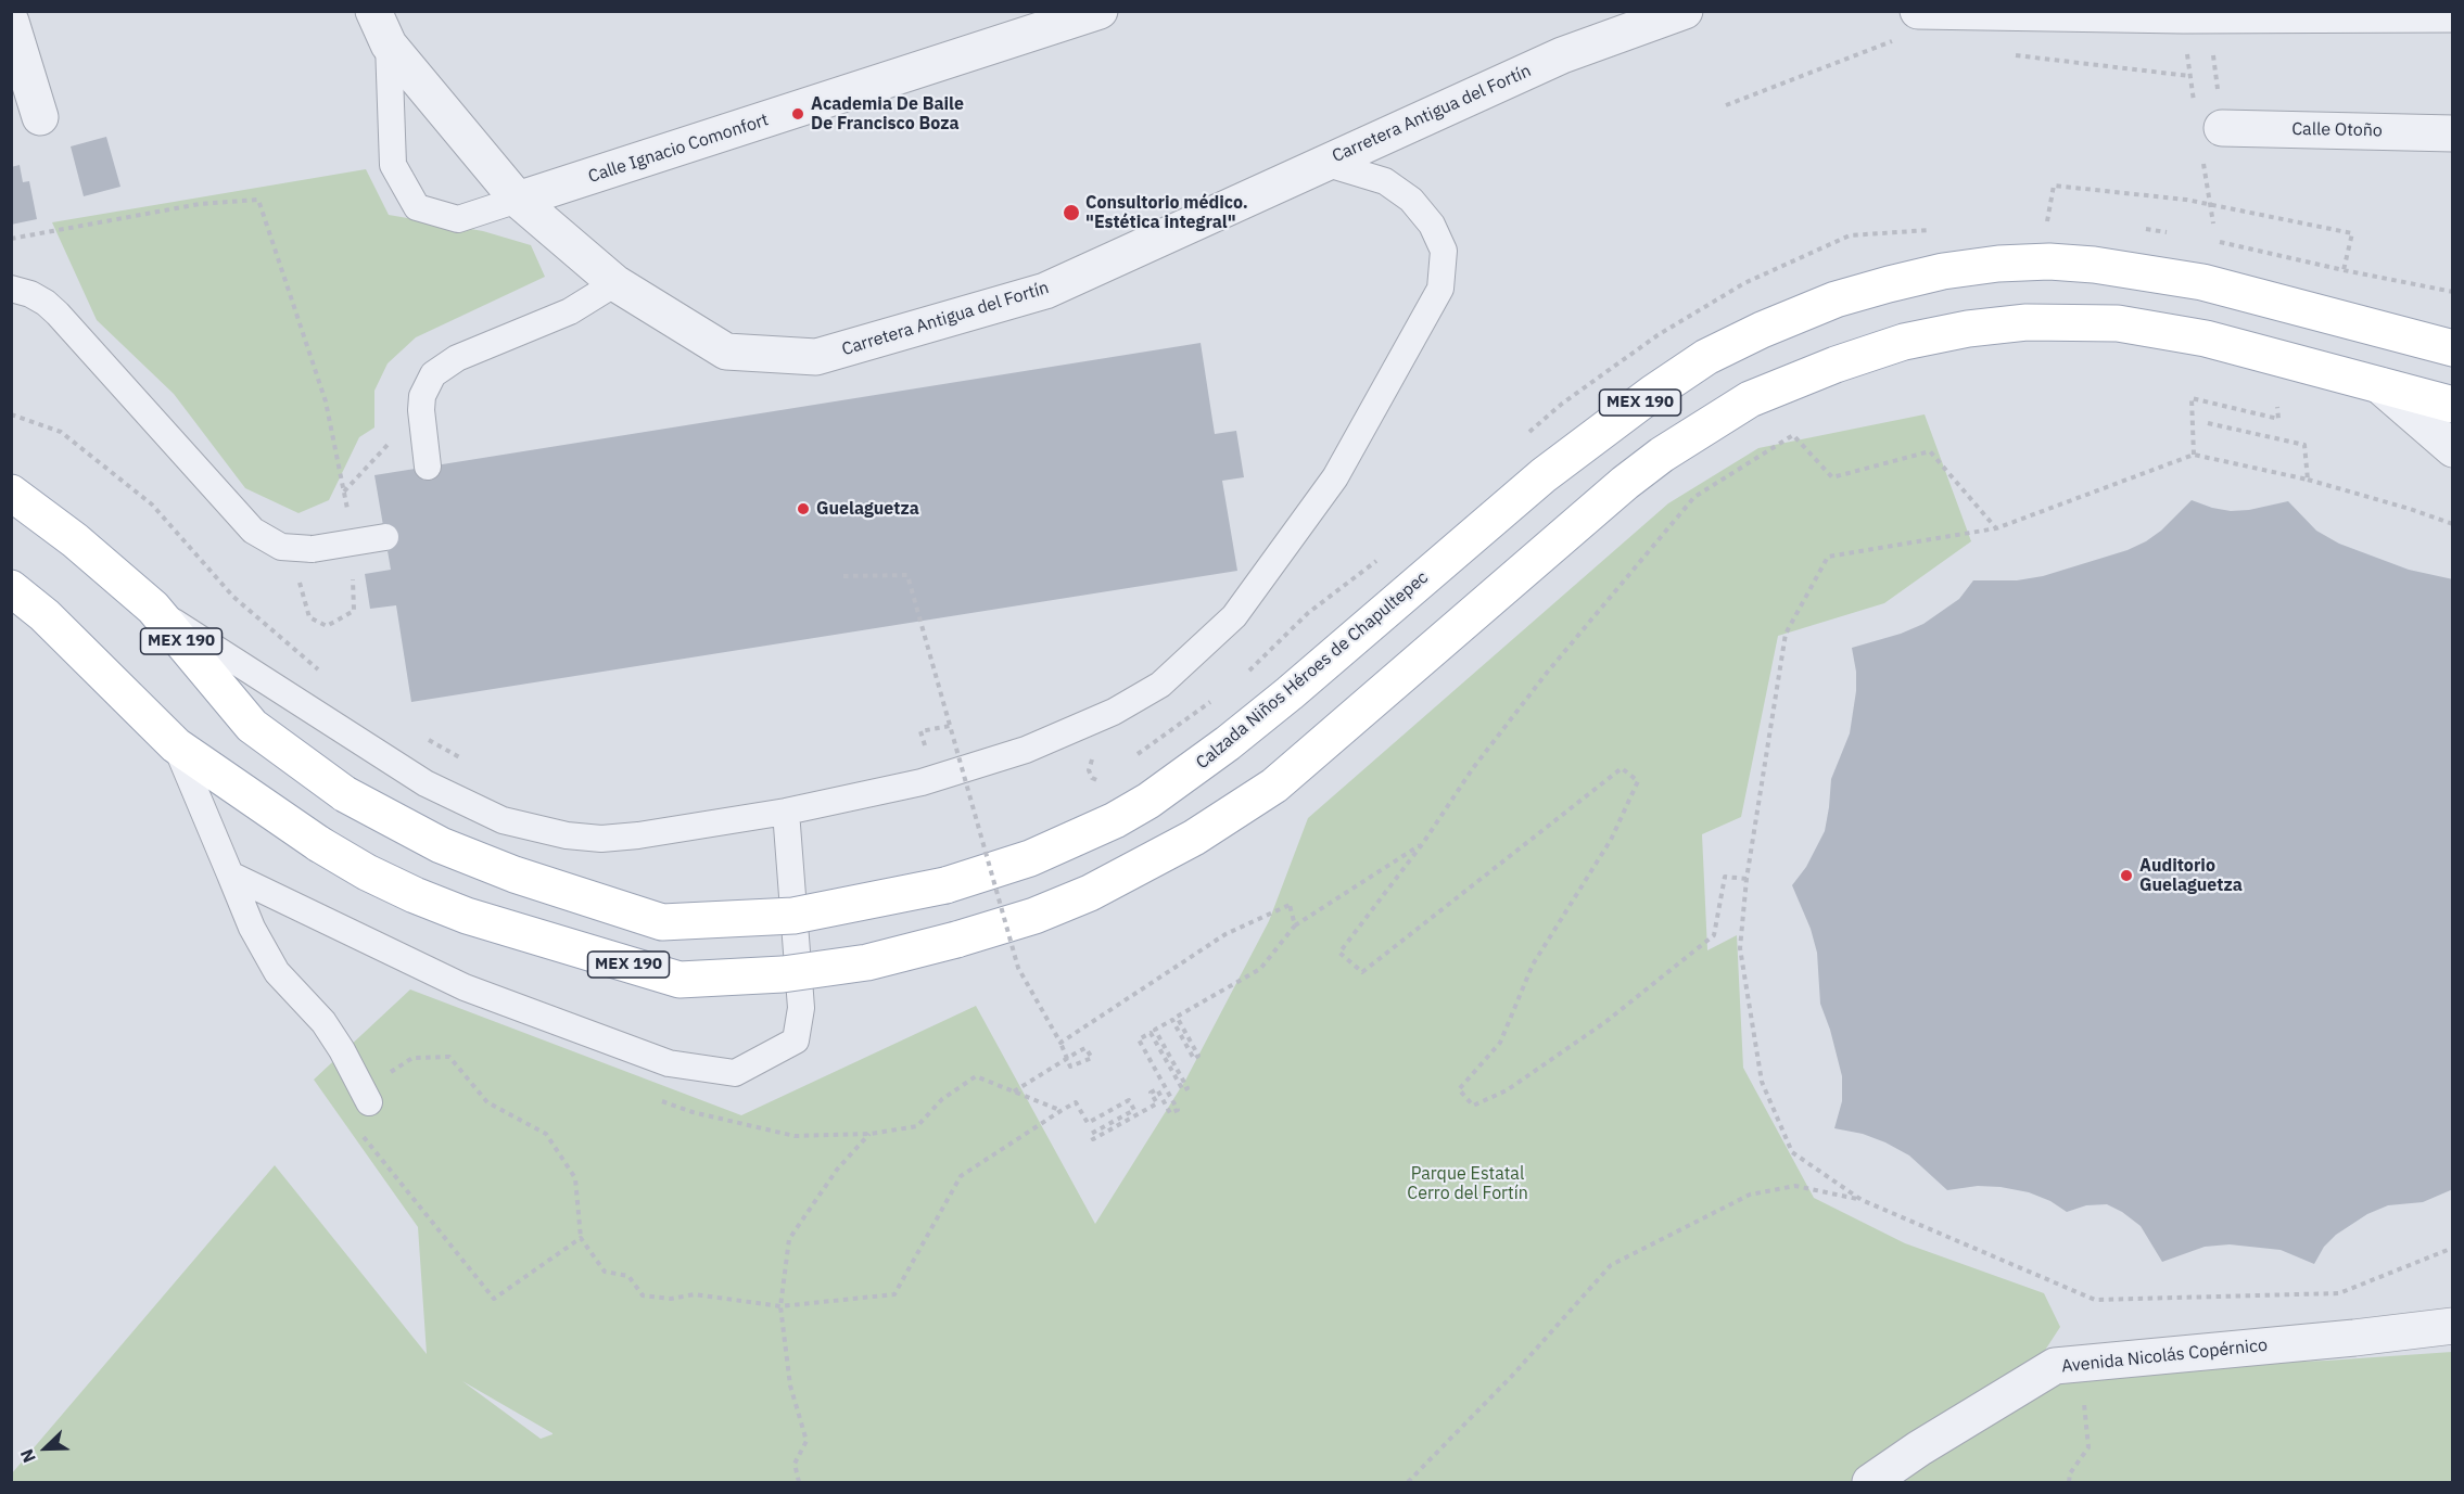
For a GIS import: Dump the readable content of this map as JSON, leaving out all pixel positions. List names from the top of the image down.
{
  "streets": {
    "main road": ["MEX 190", "Calzada Niños Héroes de Chapultepec"],
    "street": [
      "Carretera Antigua del Fortín",
      "Calle Otoño",
      "Calle Ignacio Comonfort",
      "Avenida Nicolás Copérnico"
    ]
  },
  "crossings": [
    ["Carretera Antigua del Fortín", "Calle Ignacio Comonfort"]
  ],
  "parks": ["Parque Estatal Cerro del Fortín"],
  "places": [
    "Academia De Baile De Francisco Boza",
    "Consultorio médico. \"Estética integral\"",
    "Guelaguetza",
    "Auditorio Guelaguetza"
  ],
  "north": "bottom left"
}
